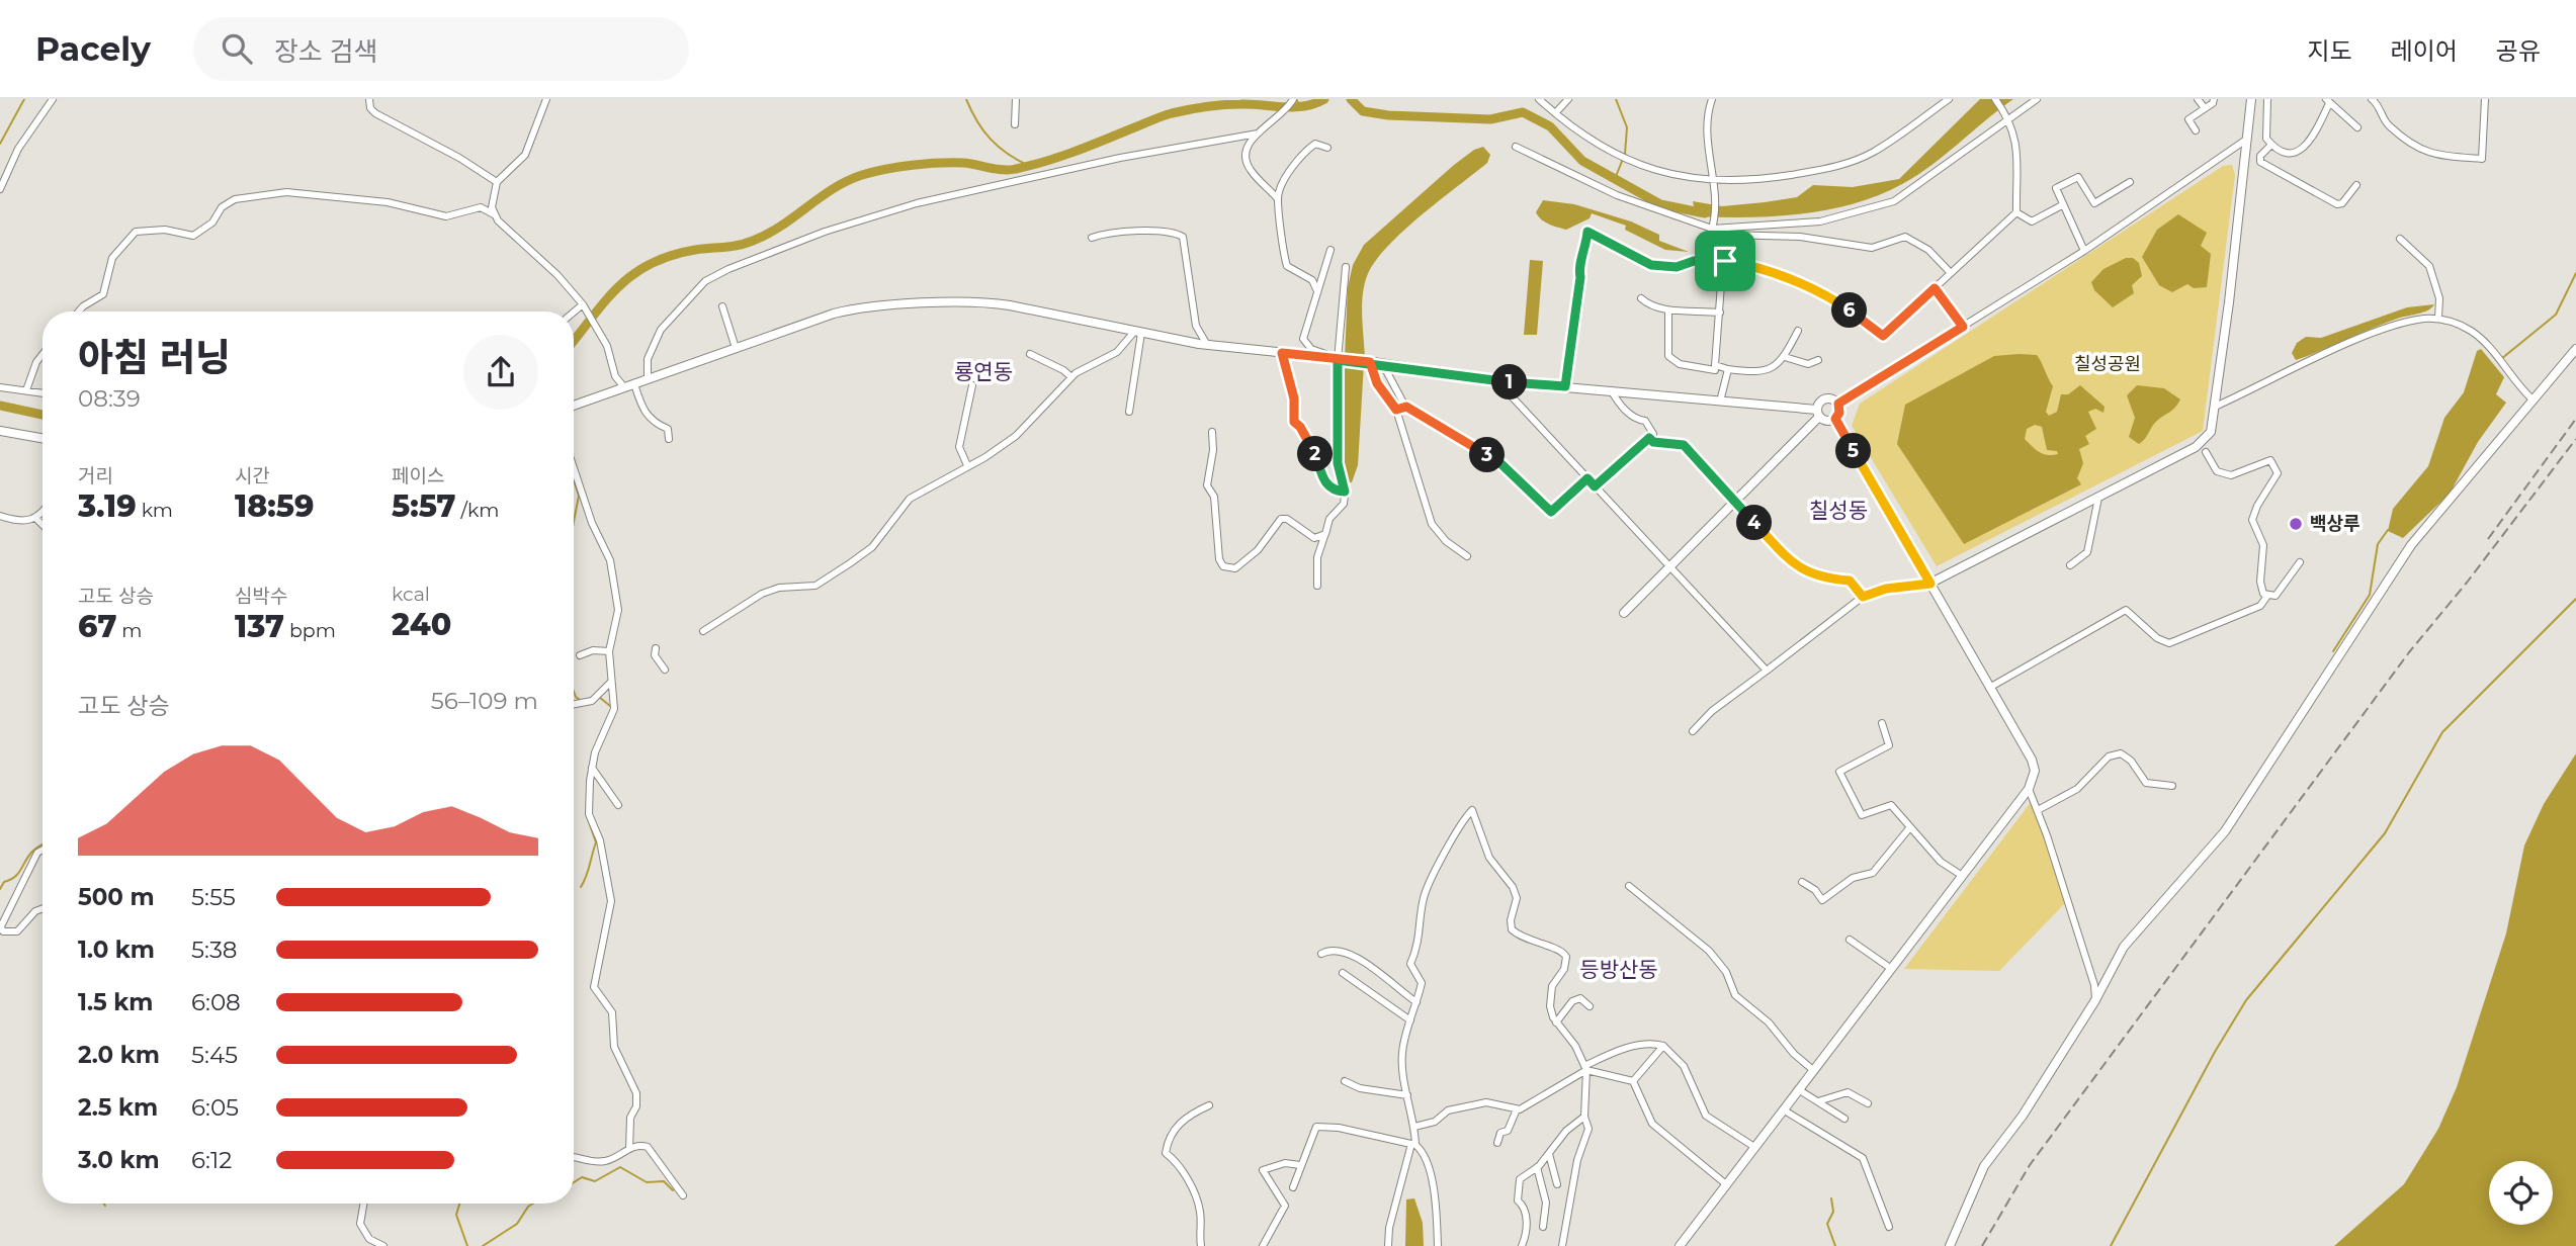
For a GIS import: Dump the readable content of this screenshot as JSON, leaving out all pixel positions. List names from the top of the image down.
{
  "districts": ["룡연동", "칠성동", "등방산동"],
  "parks": ["칠성공원"],
  "places": ["백상루"],
  "page": {
    "header": "Pacely",
    "search": "장소 검색",
    "nav": ["지도", "레이어", "공유"],
    "pins": [
      "6",
      "1",
      "5",
      "2",
      "3",
      "4"
    ],
    "heading": ["아침 러닝", "08:39"],
    "stats": [
      ["거리", "3.19 km"],
      ["시간", "18:59"],
      ["페이스", "5:57 /km"],
      ["고도 상승", "67 m"],
      ["심박수", "137 bpm"],
      ["kcal", "240"]
    ],
    "chart": ["고도 상승", "56–109 m"],
    "list": [
      {
        "name": "500 m",
        "note": "5:55"
      },
      {
        "name": "1.0 km",
        "note": "5:38"
      },
      {
        "name": "1.5 km",
        "note": "6:08"
      },
      {
        "name": "2.0 km",
        "note": "5:45"
      },
      {
        "name": "2.5 km",
        "note": "6:05"
      },
      {
        "name": "3.0 km",
        "note": "6:12"
      }
    ]
  }
}
